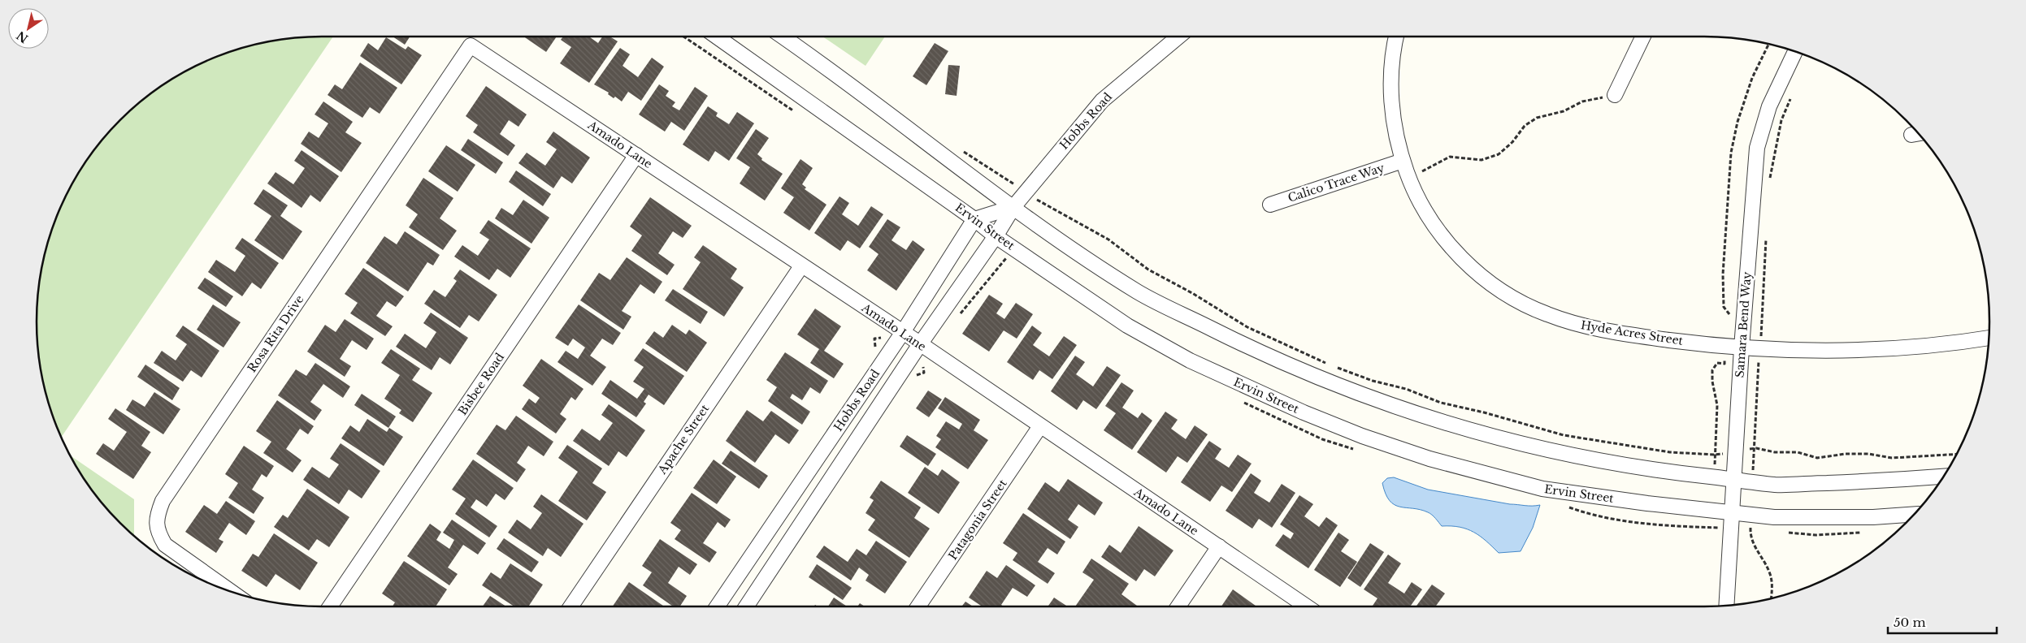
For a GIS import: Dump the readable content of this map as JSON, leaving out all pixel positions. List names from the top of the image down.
{
  "streets": {
    "street": [
      "Hobbs Road",
      "Amado Lane",
      "Calico Trace Way",
      "Ervin Street",
      "Samara Bend Way",
      "Hyde Acres Street",
      "Rosa Rita Drive",
      "Bisbee Road",
      "Apache Street",
      "Patagonia Street"
    ]
  },
  "crossings": [
    ["Hobbs Road", "Amado Lane"],
    ["Hobbs Road", "Ervin Street"],
    ["Amado Lane", "Rosa Rita Drive"],
    ["Amado Lane", "Bisbee Road"],
    ["Amado Lane", "Apache Street"],
    ["Amado Lane", "Patagonia Street"],
    ["Calico Trace Way", "Hyde Acres Street"],
    ["Ervin Street", "Samara Bend Way"],
    ["Samara Bend Way", "Hyde Acres Street"]
  ],
  "scale_bar": "50 m",
  "north": "bottom left"
}
